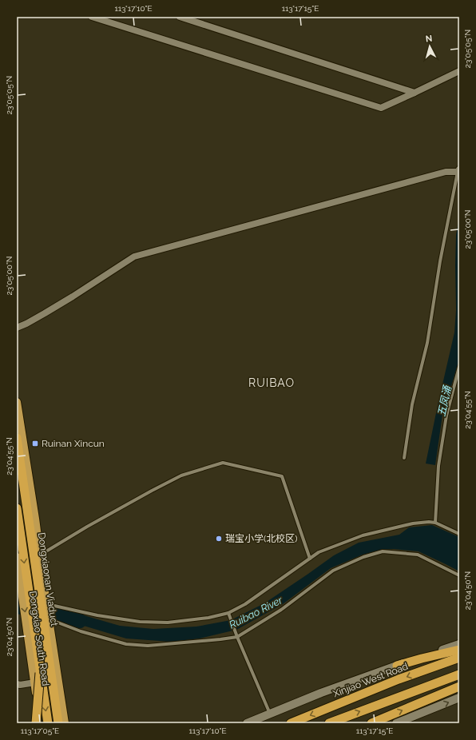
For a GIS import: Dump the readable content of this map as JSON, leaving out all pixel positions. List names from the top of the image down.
{
  "streets": {
    "highway": ["Dongxiaonan Viaduct", "Xinjiao West Road"],
    "main road": ["Dongxiao South Road"]
  },
  "districts": ["RUIBAO"],
  "water": ["五凤涌", "Ruibao River"],
  "places": {
    "transit": ["Ruinan Xincun"],
    "other": ["瑞宝小学(北校区)"]
  },
  "north": "top",
  "coordinates": [
    "113°17'10\"E",
    "113°17'15\"E",
    "23°05'05\"N",
    "23°05'00\"N",
    "23°04'55\"N",
    "23°04'50\"N",
    "113°17'05\"E"
  ]
}
